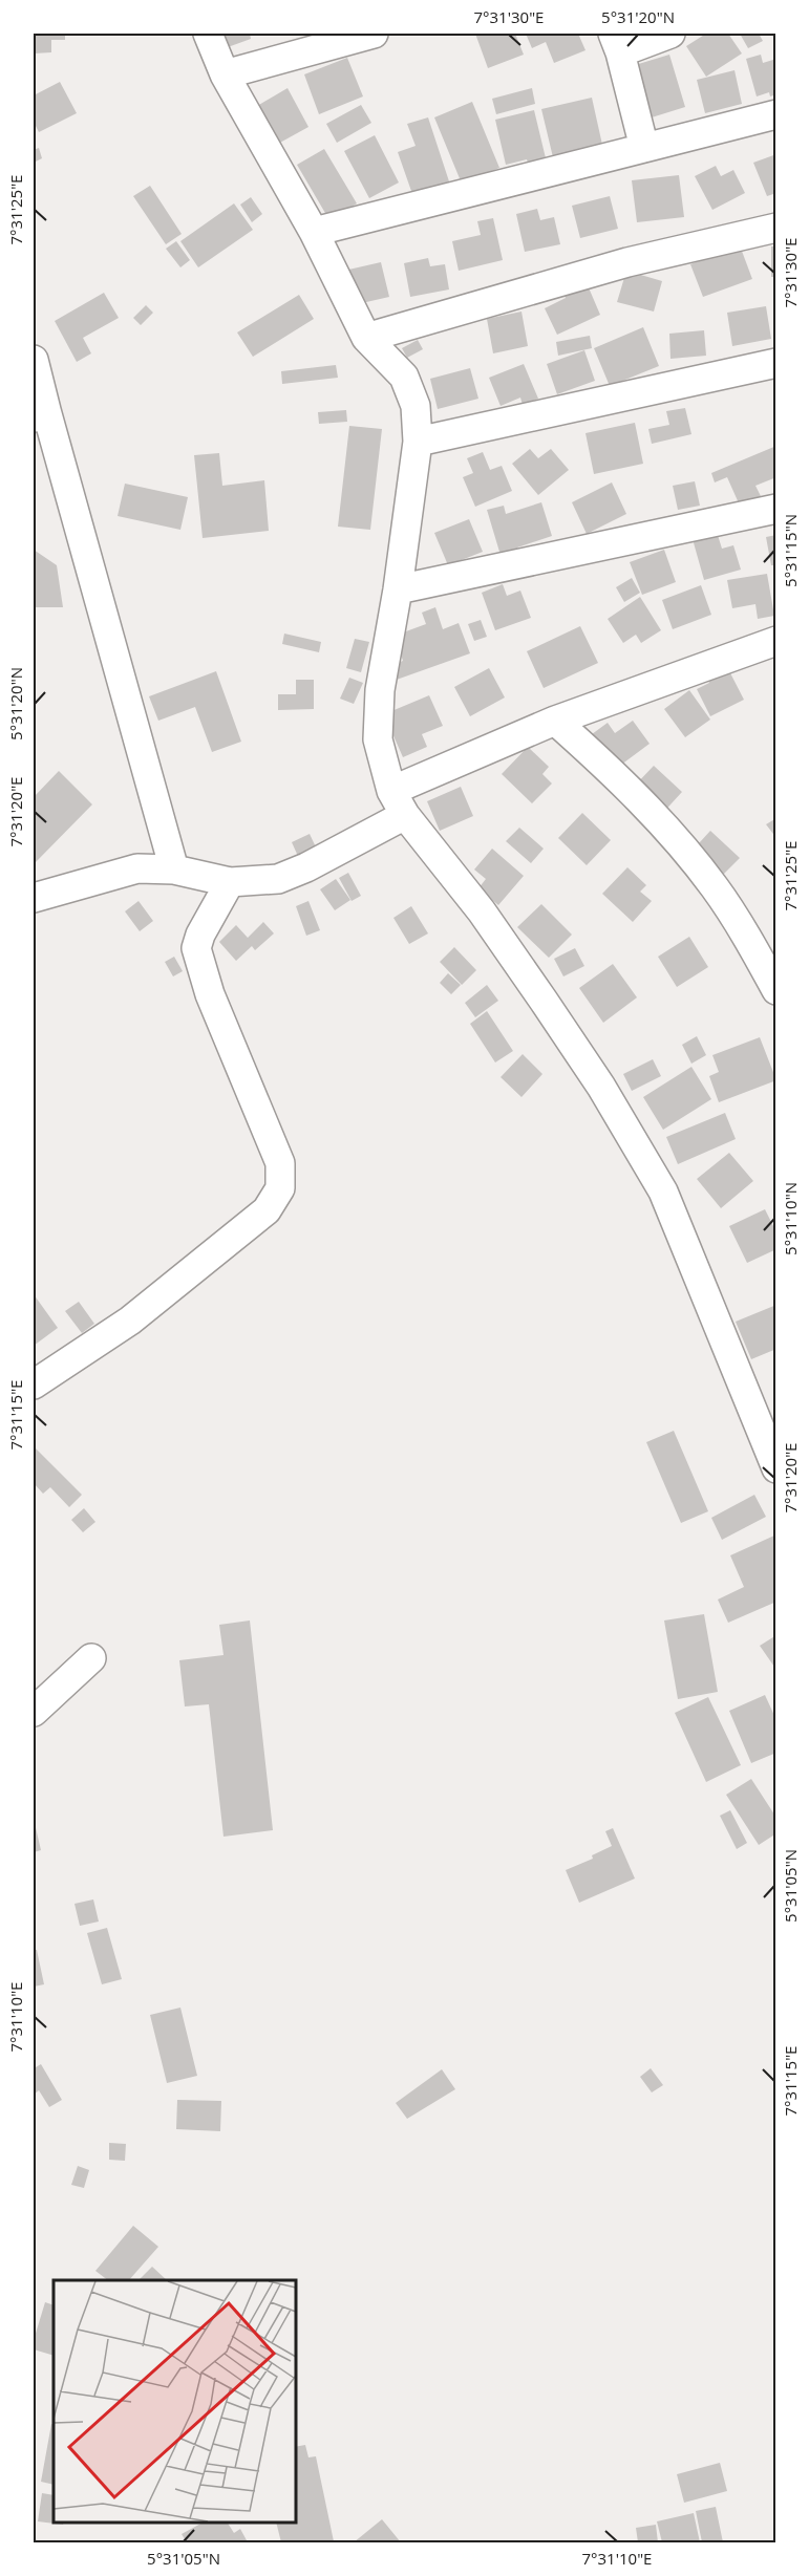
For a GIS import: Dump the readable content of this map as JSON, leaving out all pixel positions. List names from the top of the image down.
{
  "coordinates": [
    "7°31'30\"E",
    "5°31'20\"N",
    "7°31'25\"E",
    "5°31'15\"N",
    "7°31'20\"E",
    "5°31'10\"N",
    "7°31'15\"E",
    "5°31'05\"N",
    "7°31'10\"E"
  ]
}
